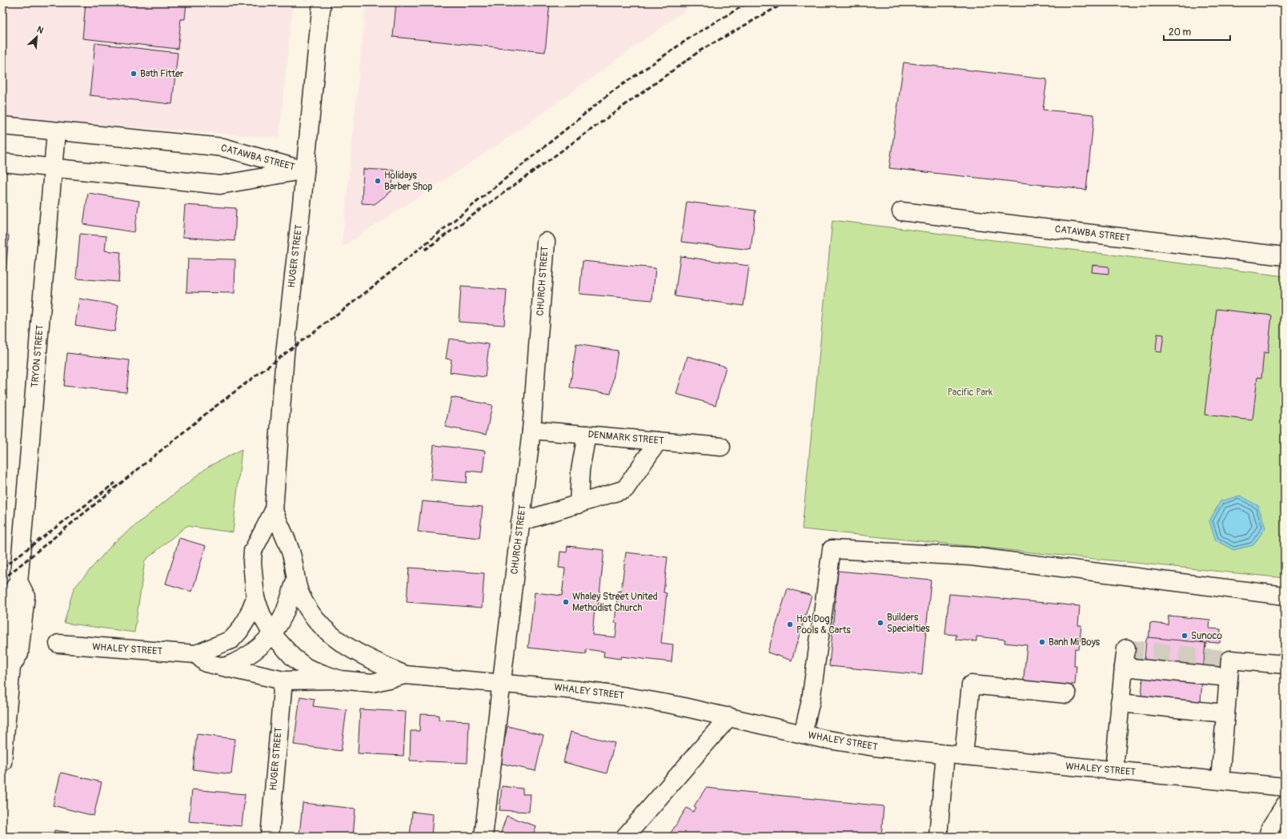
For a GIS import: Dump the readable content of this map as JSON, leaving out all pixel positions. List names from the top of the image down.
{
  "streets": {
    "street": [
      "CATAWBA STREET",
      "HUGER STREET",
      "CHURCH STREET",
      "TRYON STREET",
      "DENMARK STREET",
      "WHALEY STREET"
    ]
  },
  "crossings": [
    ["CATAWBA STREET", "HUGER STREET"],
    ["CATAWBA STREET", "TRYON STREET"],
    ["HUGER STREET", "WHALEY STREET"],
    ["CHURCH STREET", "DENMARK STREET"],
    ["CHURCH STREET", "WHALEY STREET"]
  ],
  "parks": ["Pacific Park"],
  "places": [
    "Bath Fitter",
    "Holidays Barber Shop",
    "Whaley Street United Methodist Church",
    "Builders Specialties",
    "Hot Dog Pools & Carts",
    "Sunoco",
    "Banh Mi Boys"
  ],
  "scale_bar": "20 m",
  "north": "top right"
}
